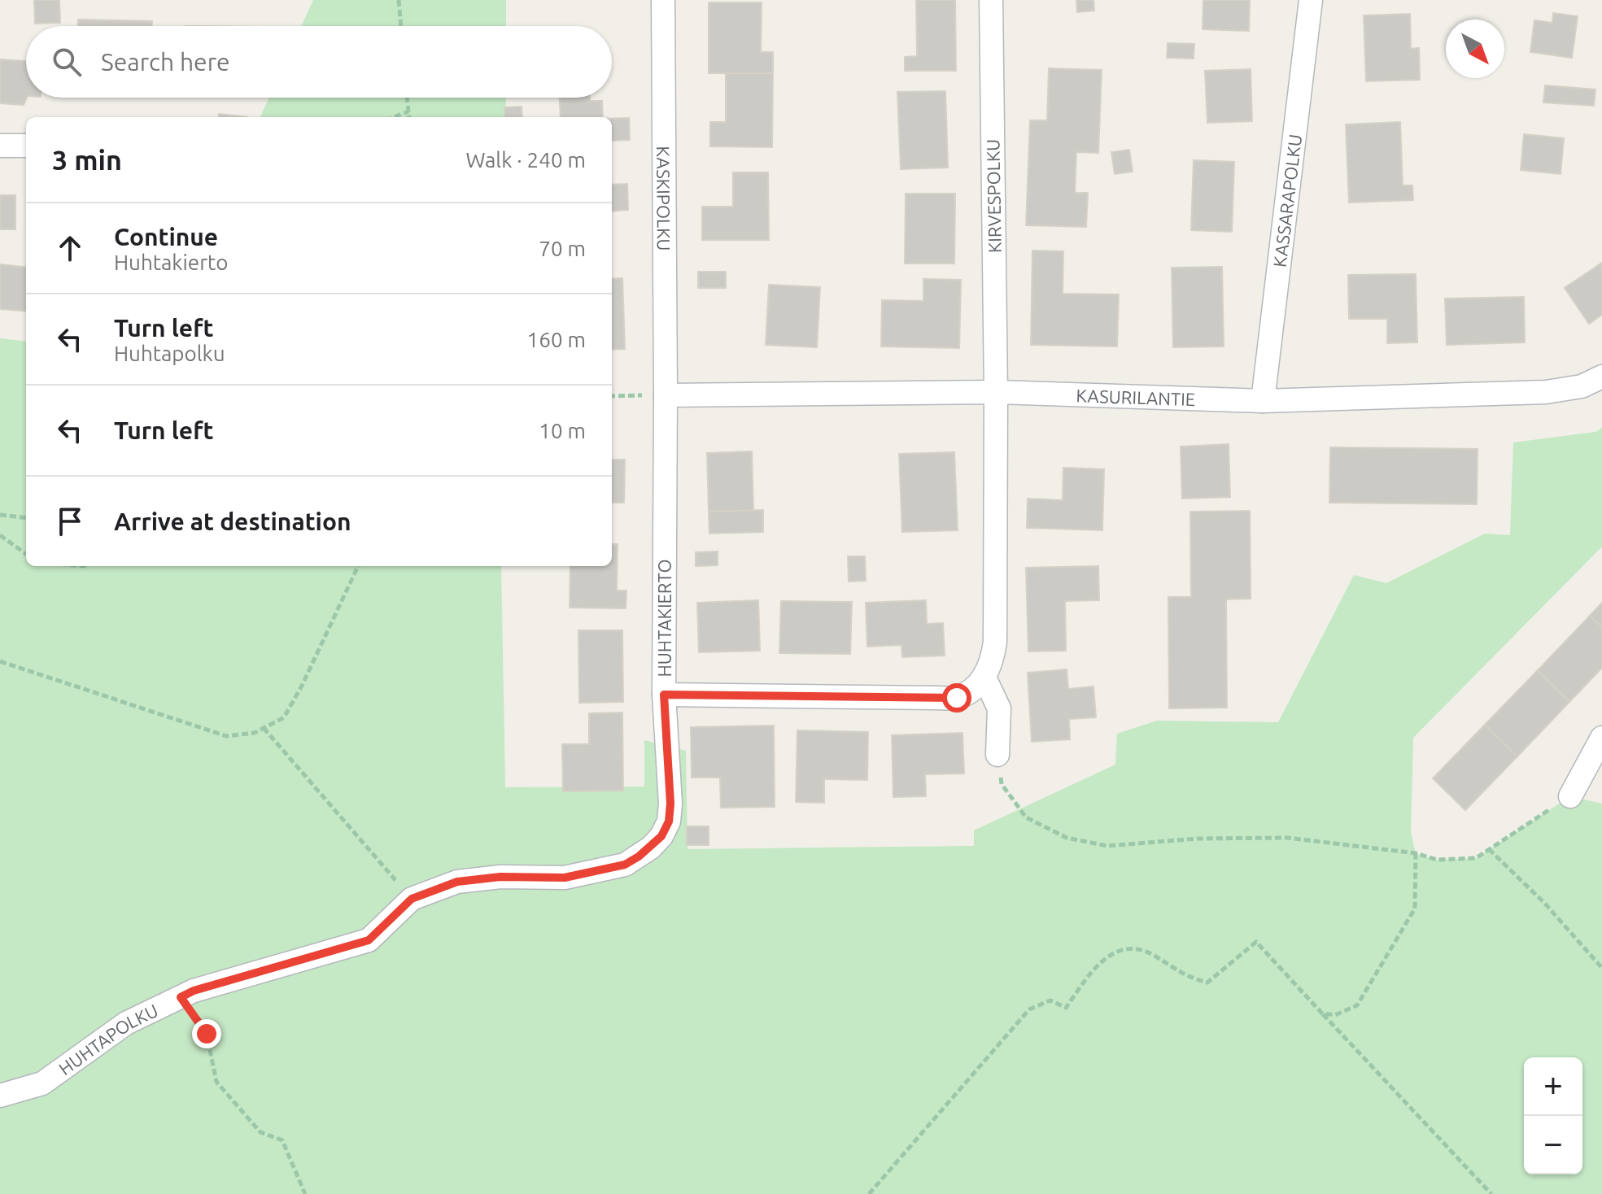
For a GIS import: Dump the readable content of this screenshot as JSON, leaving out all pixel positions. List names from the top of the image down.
{
  "streets": {
    "street": [
      "KIRVESPOLKU",
      "KASKIPOLKU",
      "KASSARAPOLKU",
      "KASURILANTIE",
      "HUHTAKIERTO",
      "HUHTAPOLKU"
    ]
  },
  "crossings": [
    ["KIRVESPOLKU", "KASURILANTIE"],
    ["KASKIPOLKU", "KASURILANTIE"],
    ["KASKIPOLKU", "HUHTAKIERTO"],
    ["KASSARAPOLKU", "KASURILANTIE"],
    ["KASURILANTIE", "HUHTAKIERTO"],
    ["HUHTAKIERTO", "HUHTAPOLKU"]
  ],
  "north": "bottom right",
  "page": {
    "search": "Search here",
    "heading": ["3 min", "Walk · 240 m"],
    "list": [
      ["Continue", "Huhtakierto", "70 m"],
      ["Turn left", "Huhtapolku", "160 m"],
      ["Turn left", "10 m"],
      "Arrive at destination"
    ],
    "map_buttons": ["+", "−"]
  }
}
